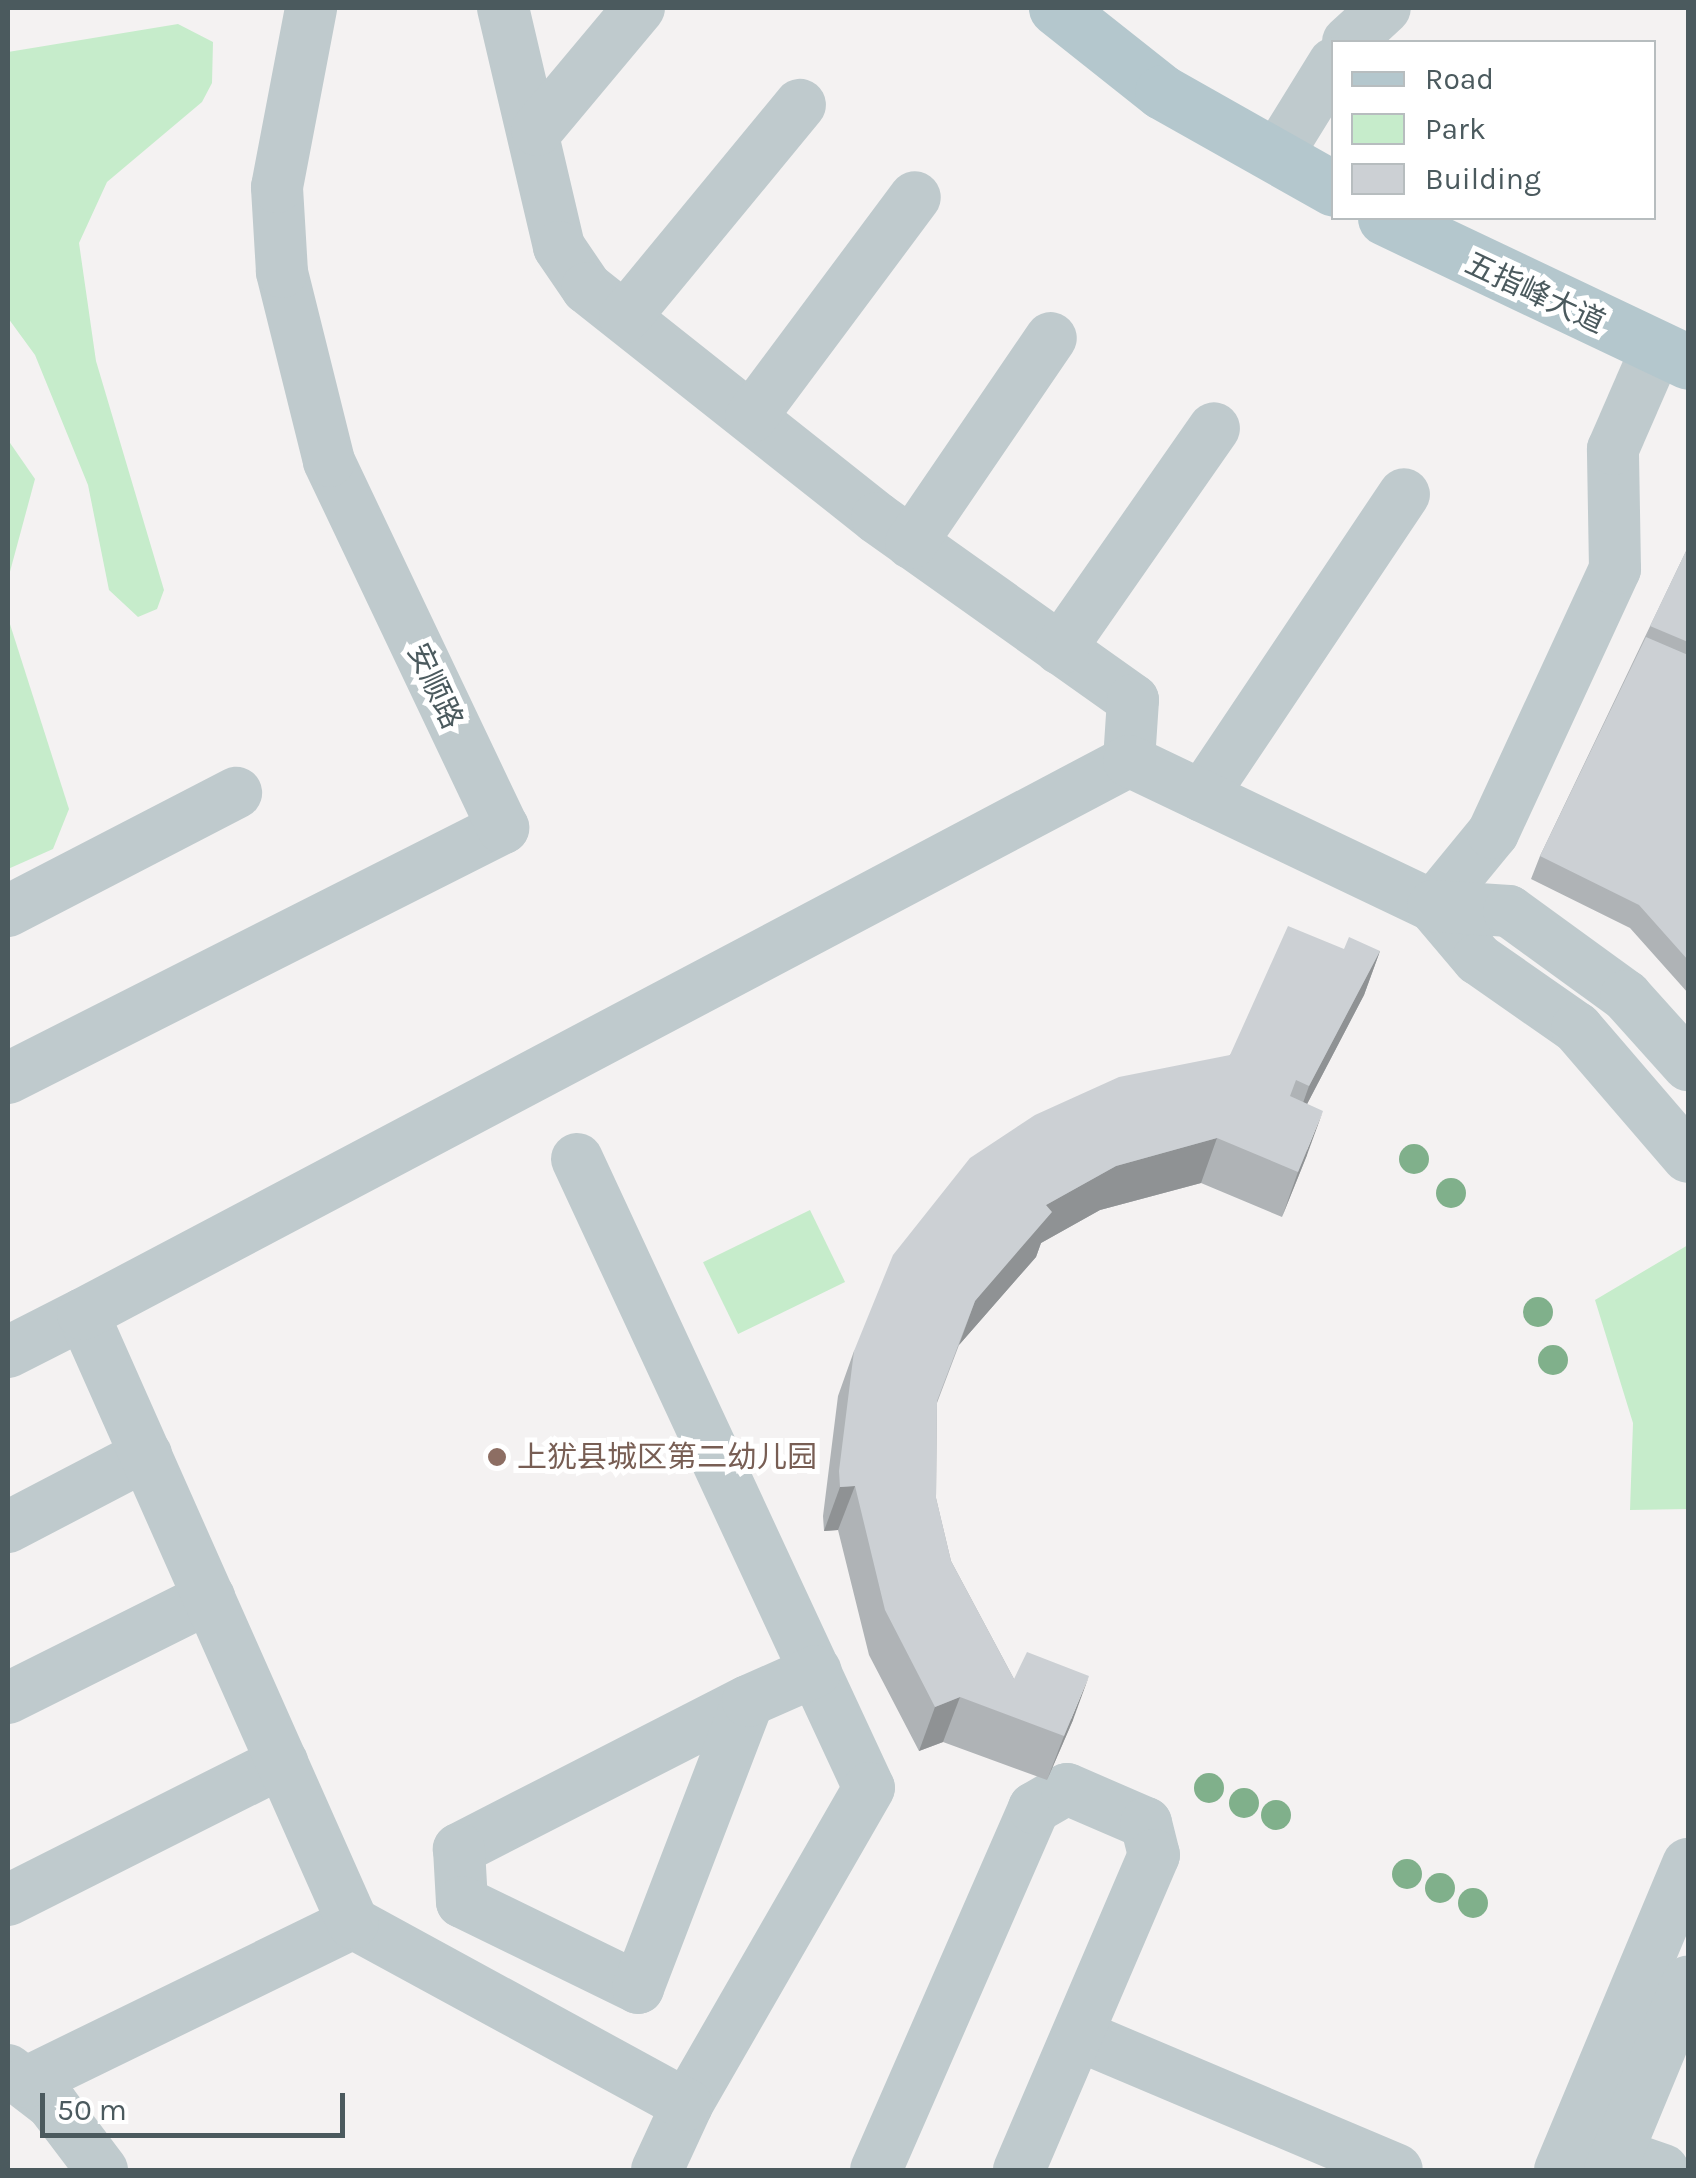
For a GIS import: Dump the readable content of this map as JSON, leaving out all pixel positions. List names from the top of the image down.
{
  "streets": {
    "main road": ["五指峰大道"],
    "street": ["安顺路"]
  },
  "places": ["上犹县城区第二幼儿园"],
  "legend": ["Road", "Park", "Building"],
  "scale_bar": "50 m"
}
